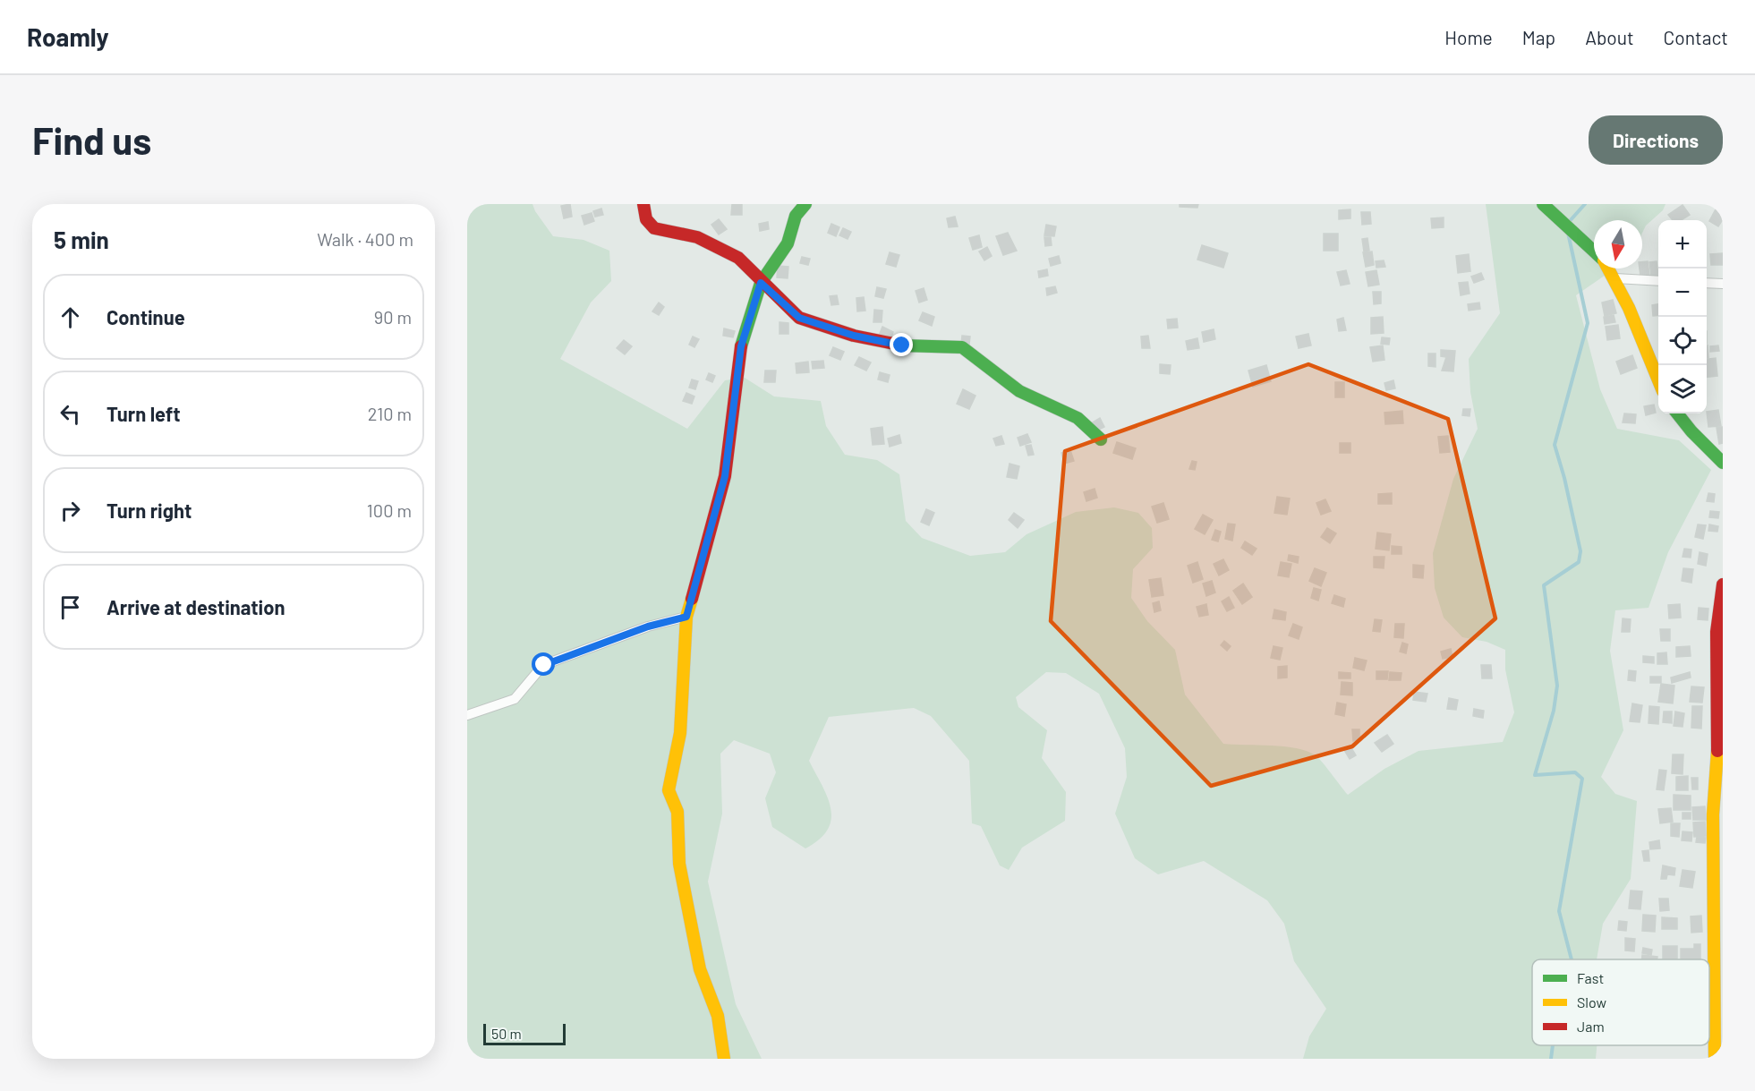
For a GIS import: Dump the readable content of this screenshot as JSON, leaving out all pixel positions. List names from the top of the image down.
{
  "legend": ["Fast", "Slow", "Jam"],
  "scale_bar": "50 m",
  "north": "bottom",
  "page": {
    "header": "Roamly",
    "nav": [
      "Home",
      "Map",
      "About",
      "Contact"
    ],
    "buttons": "Directions",
    "title": "Find us",
    "heading": ["5 min", "Walk · 400 m"],
    "map_buttons": ["+", "−"],
    "list": [
      ["Continue", "90 m"],
      ["Turn left", "210 m"],
      ["Turn right", "100 m"],
      "Arrive at destination"
    ],
    "scale": "50 m"
  }
}
